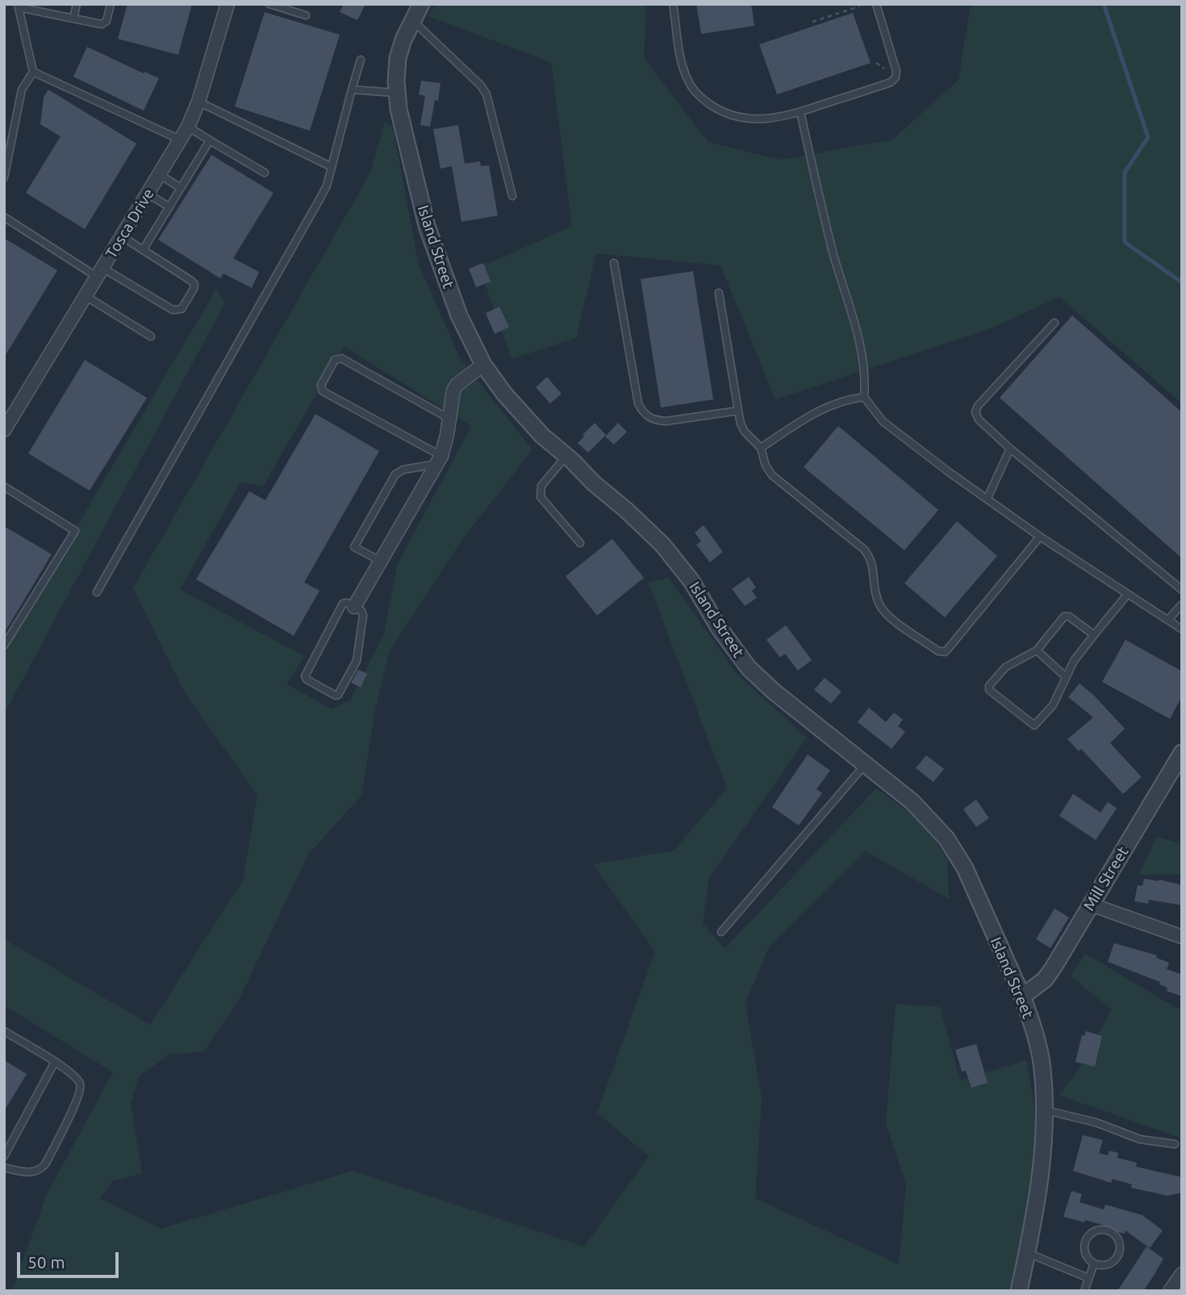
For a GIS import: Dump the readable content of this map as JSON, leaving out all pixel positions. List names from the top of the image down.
{
  "streets": {
    "street": ["Tosca Drive", "Island Street", "Mill Street"]
  },
  "crossings": [
    ["Island Street", "Mill Street"]
  ],
  "scale_bar": "50 m"
}
